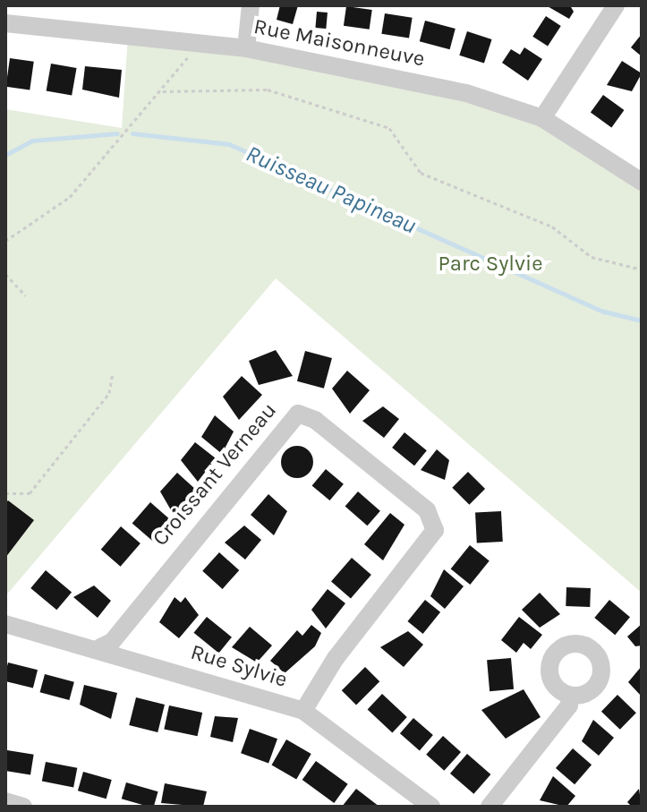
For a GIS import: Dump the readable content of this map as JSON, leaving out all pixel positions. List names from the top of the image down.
{
  "streets": {
    "street": ["Rue Maisonneuve", "Croissant Verneau", "Rue Sylvie"]
  },
  "crossings": [
    ["Croissant Verneau", "Rue Sylvie"]
  ],
  "water": ["Ruisseau Papineau"],
  "parks": ["Parc Sylvie"]
}
